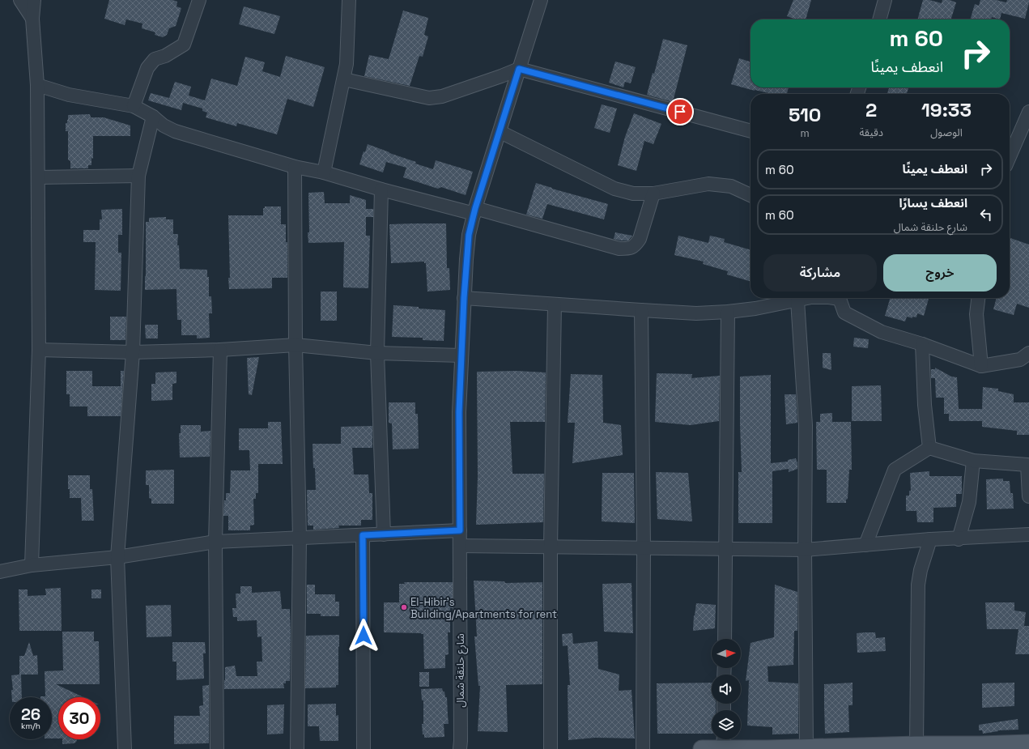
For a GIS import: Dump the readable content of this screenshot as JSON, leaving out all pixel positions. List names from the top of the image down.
{
  "streets": {
    "street": ["شارع حلنقة شمال"]
  },
  "places": ["El-Hibir's Building/Apartments for rent"],
  "north": "right",
  "page": {
    "turn": ["60 m", "انعطف يمينًا"],
    "eta": [
      "19:33",
      "الوصول",
      "2",
      "دقيقة",
      "510",
      "m"
    ],
    "list": [
      {
        "name": "انعطف يمينًا",
        "value": "60 m"
      },
      {
        "name": "انعطف يسارًا",
        "note": "شارع حلنقة شمال",
        "value": "60 m"
      }
    ],
    "buttons": ["خروج", "مشاركة"],
    "speed": "26 km/h",
    "limit": "30"
  }
}
